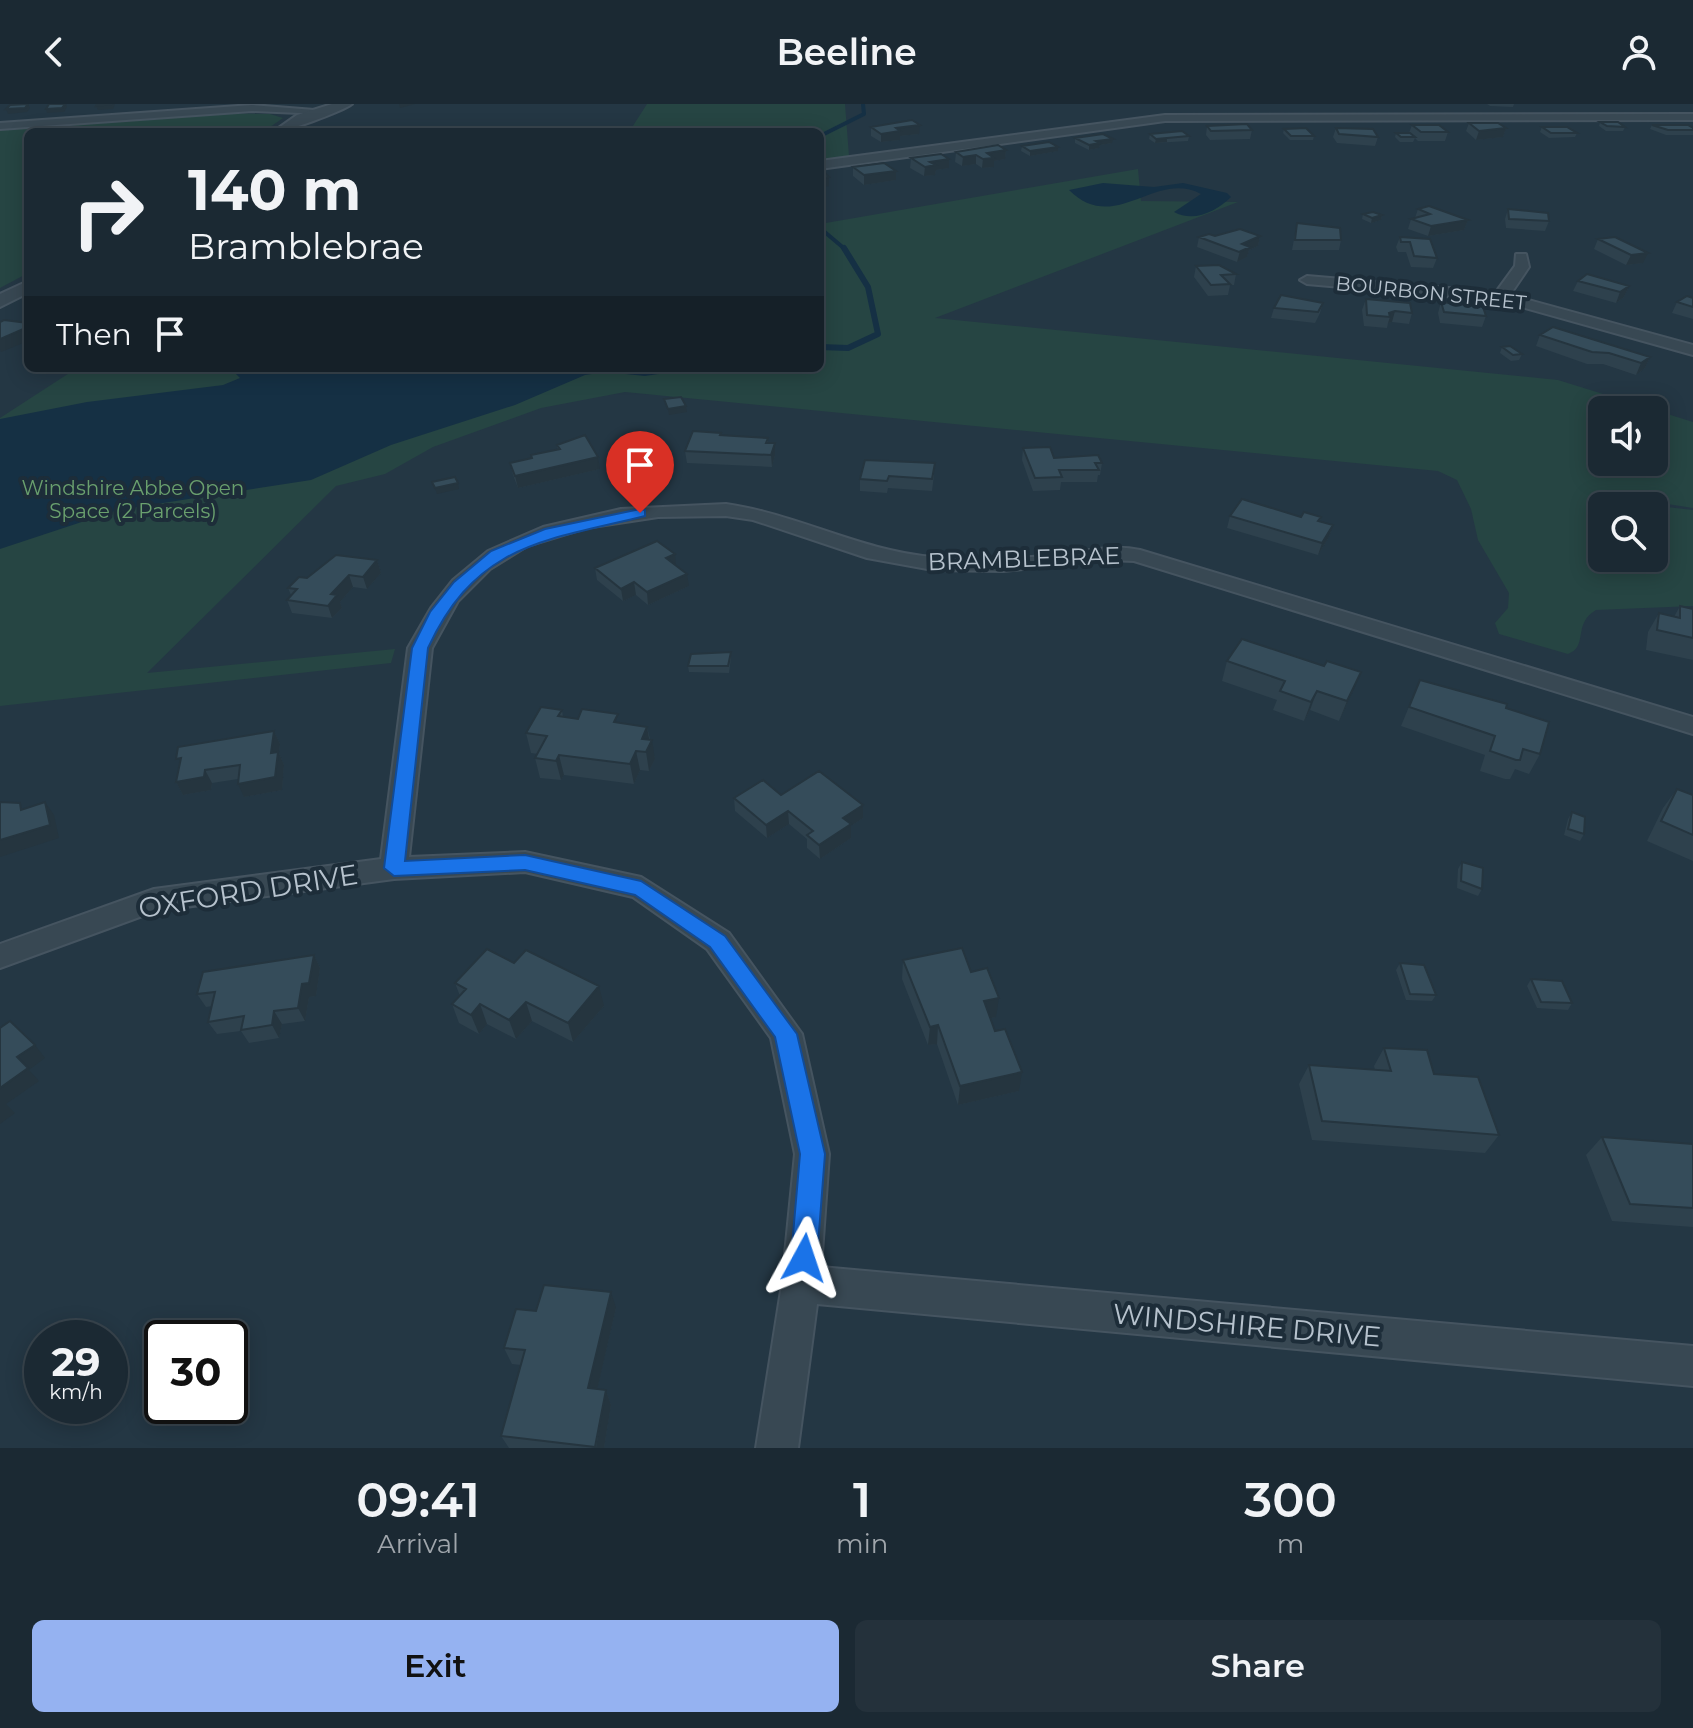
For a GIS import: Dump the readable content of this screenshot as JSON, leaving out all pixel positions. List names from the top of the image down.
{
  "streets": {
    "street": [
      "BOURBON STREET",
      "BRAMBLEBRAE",
      "OXFORD DRIVE",
      "WINDSHIRE DRIVE"
    ]
  },
  "crossings": [
    ["BRAMBLEBRAE", "OXFORD DRIVE"],
    ["OXFORD DRIVE", "WINDSHIRE DRIVE"]
  ],
  "parks": ["Windshire Abbe Open Space (2 Parcels)"],
  "page": {
    "header": "Beeline",
    "turn": ["140 m", "Bramblebrae"],
    "then": "Then",
    "speed": "29 km/h",
    "limit": "30",
    "eta": [
      "09:41",
      "Arrival",
      "1",
      "min",
      "300",
      "m"
    ],
    "buttons": ["Exit", "Share"]
  }
}
